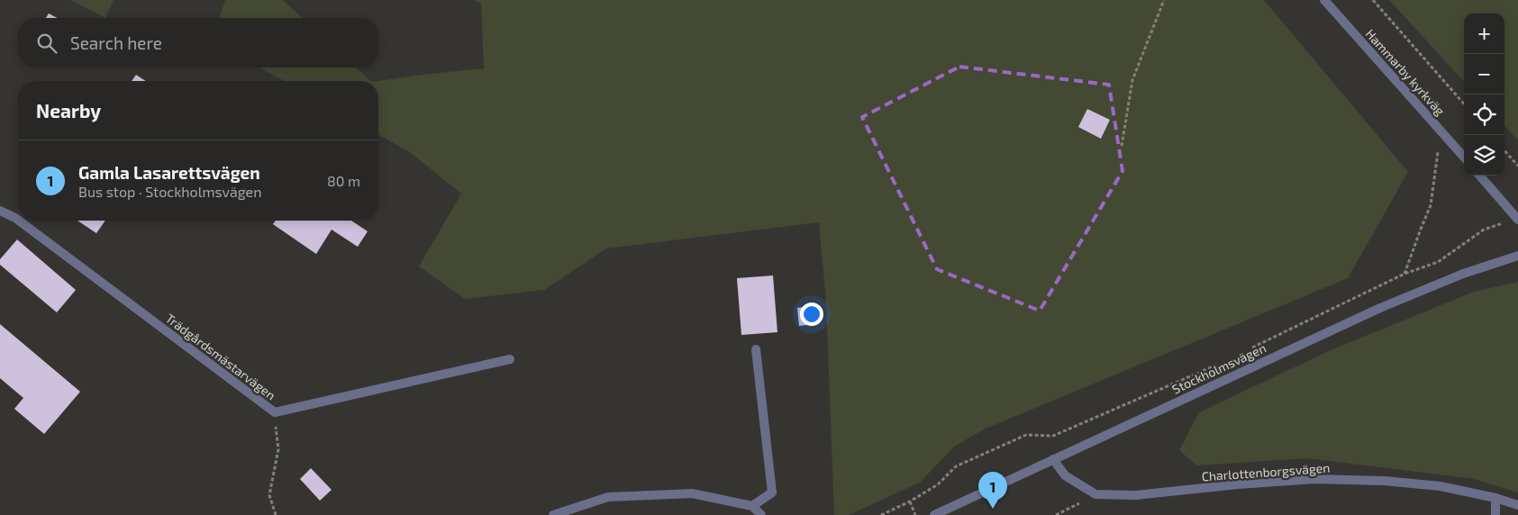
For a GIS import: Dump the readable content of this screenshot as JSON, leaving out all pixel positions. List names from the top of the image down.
{
  "streets": {
    "street": [
      "Hammarby kyrkväg",
      "Trädgårdsmästarvägen",
      "Stockholmsvägen",
      "Charlottenborgsvägen"
    ]
  },
  "page": {
    "map_buttons": ["+", "−"],
    "search": "Search here",
    "heading": "Nearby",
    "list": [
      {
        "mark": "1",
        "name": "Gamla Lasarettsvägen",
        "note": "Bus stop · Stockholmsvägen",
        "value": "80 m"
      }
    ],
    "pins": "1"
  }
}
